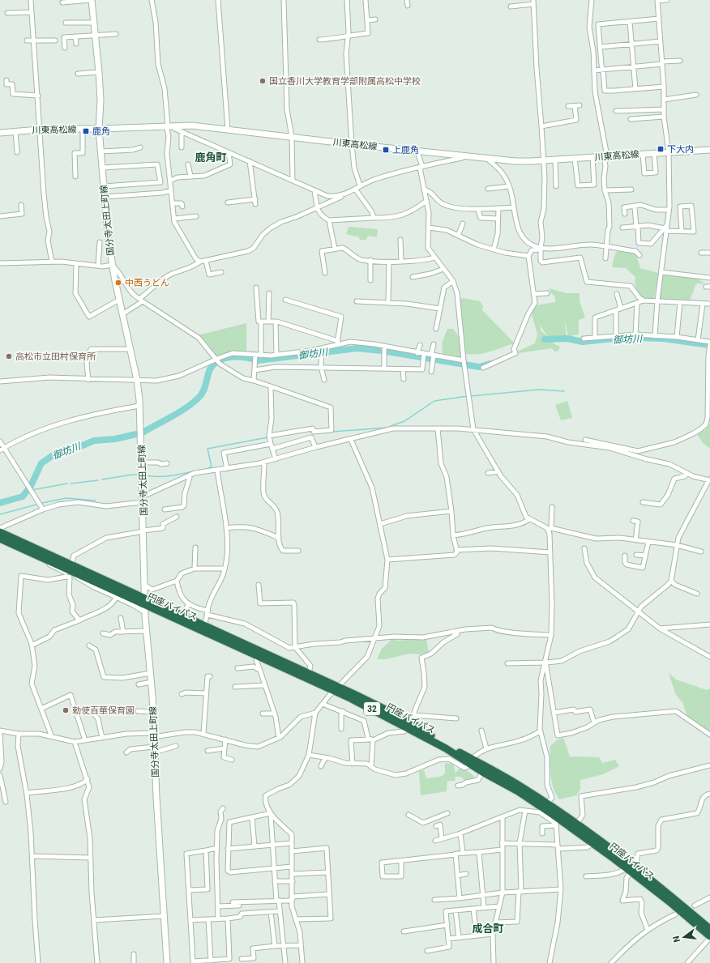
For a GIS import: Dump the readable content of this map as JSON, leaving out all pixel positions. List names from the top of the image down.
{
  "streets": {
    "highway": ["円座バイパス", "32"],
    "main road": ["川東高松線", "国分寺太田上町線"]
  },
  "crossings": [
    ["川東高松線", "国分寺太田上町線"],
    ["国分寺太田上町線", "円座バイパス"]
  ],
  "districts": ["鹿角町", "成合町"],
  "water": ["御坊川"],
  "places": {
    "other": [
      "国立香川大学教育学部附属高松中学校",
      "中西うどん",
      "高松市立田村保育所",
      "勅使百華保育園"
    ],
    "transit": ["鹿角", "下大内", "上鹿角"]
  },
  "north": "left"
}
